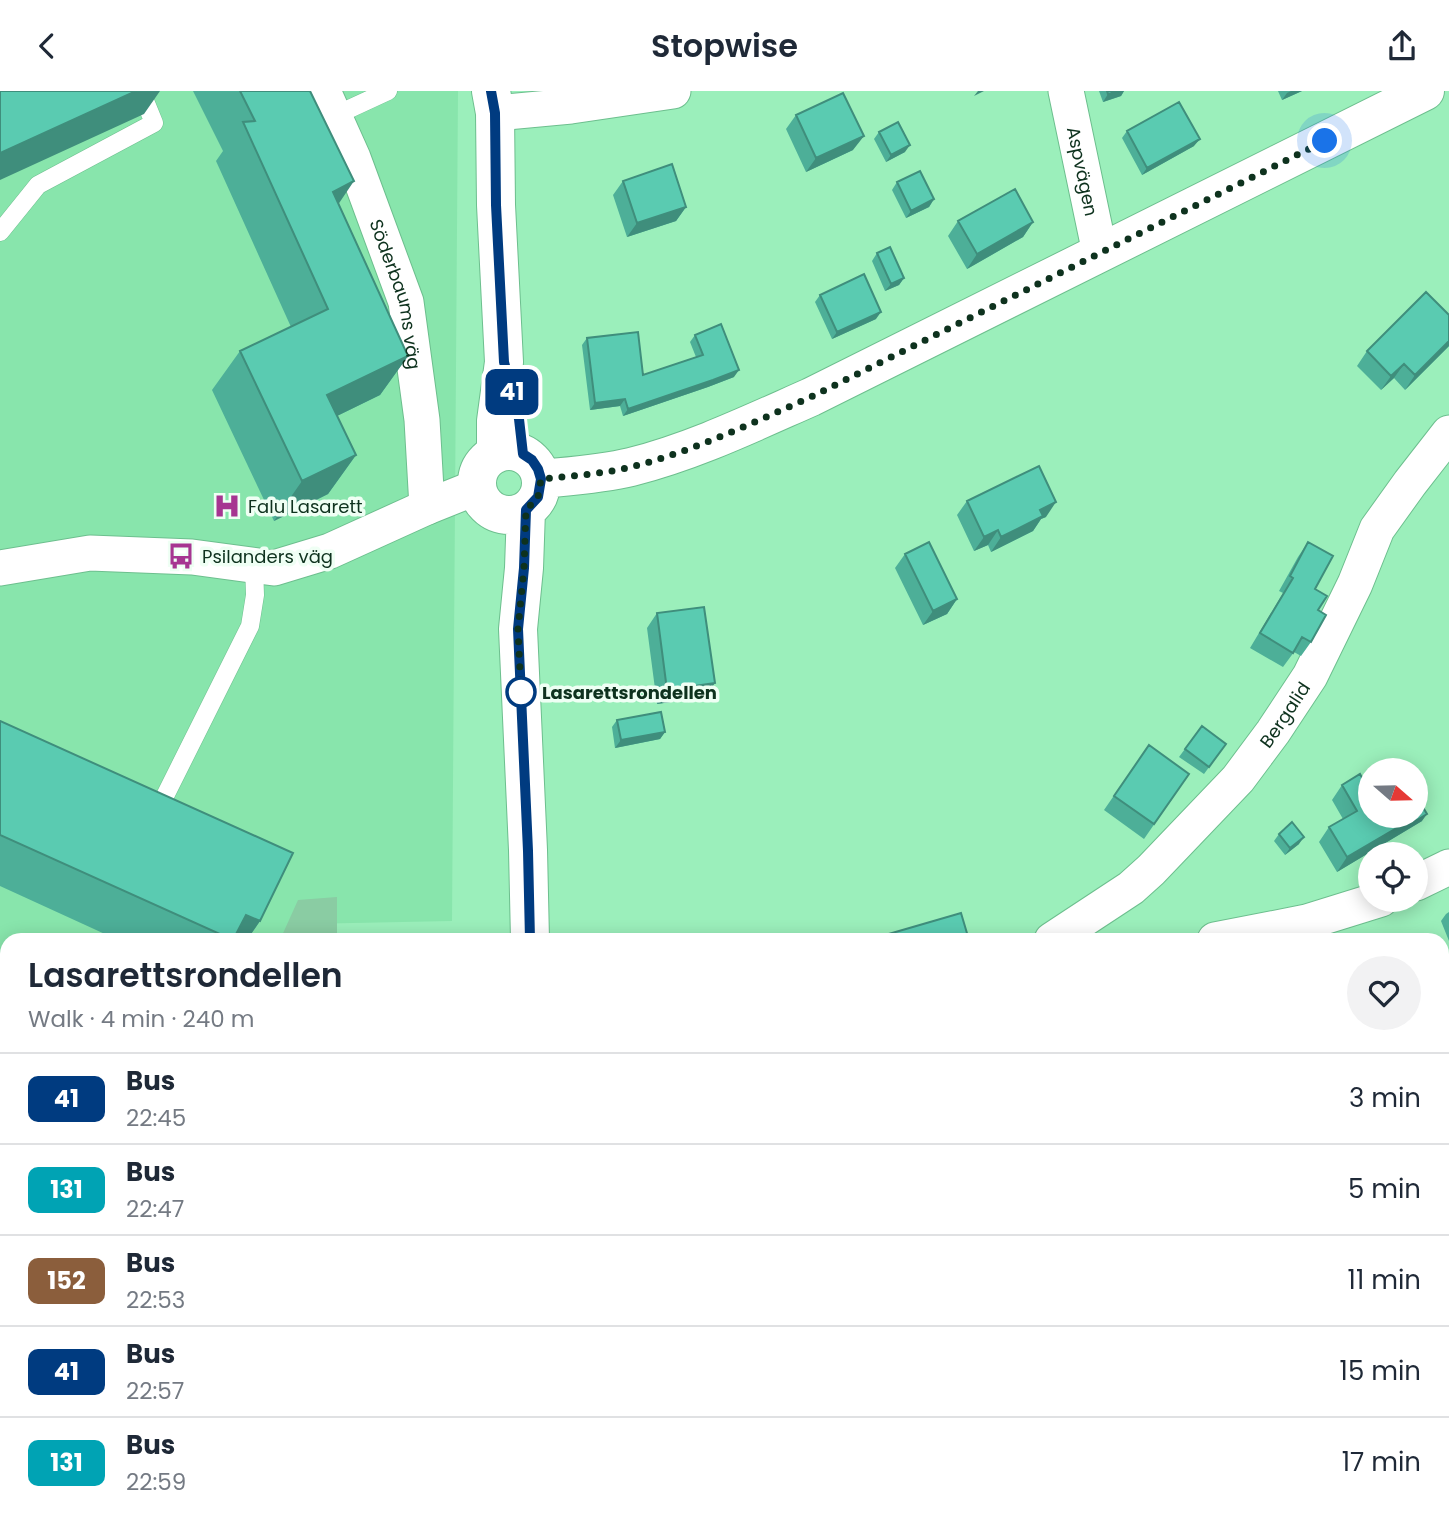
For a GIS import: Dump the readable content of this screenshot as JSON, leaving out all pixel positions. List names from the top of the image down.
{
  "streets": {
    "street": ["Aspvägen", "Söderbaums väg", "Bergalid"]
  },
  "places": {
    "hospital": ["Falu Lasarett"],
    "bus stop": ["Psilanders väg"],
    "other": ["Lasarettsrondellen"]
  },
  "lines": ["bus line 41"],
  "north": "right",
  "page": {
    "header": "Stopwise",
    "on_map": "41",
    "heading": ["Lasarettsrondellen", "Walk · 4 min · 240 m"],
    "list": [
      {
        "mark": "41",
        "name": "Bus",
        "note": "22:45",
        "value": "3 min"
      },
      {
        "mark": "131",
        "name": "Bus",
        "note": "22:47",
        "value": "5 min"
      },
      {
        "mark": "152",
        "name": "Bus",
        "note": "22:53",
        "value": "11 min"
      },
      {
        "mark": "41",
        "name": "Bus",
        "note": "22:57",
        "value": "15 min"
      },
      {
        "mark": "131",
        "name": "Bus",
        "note": "22:59",
        "value": "17 min"
      }
    ]
  }
}
